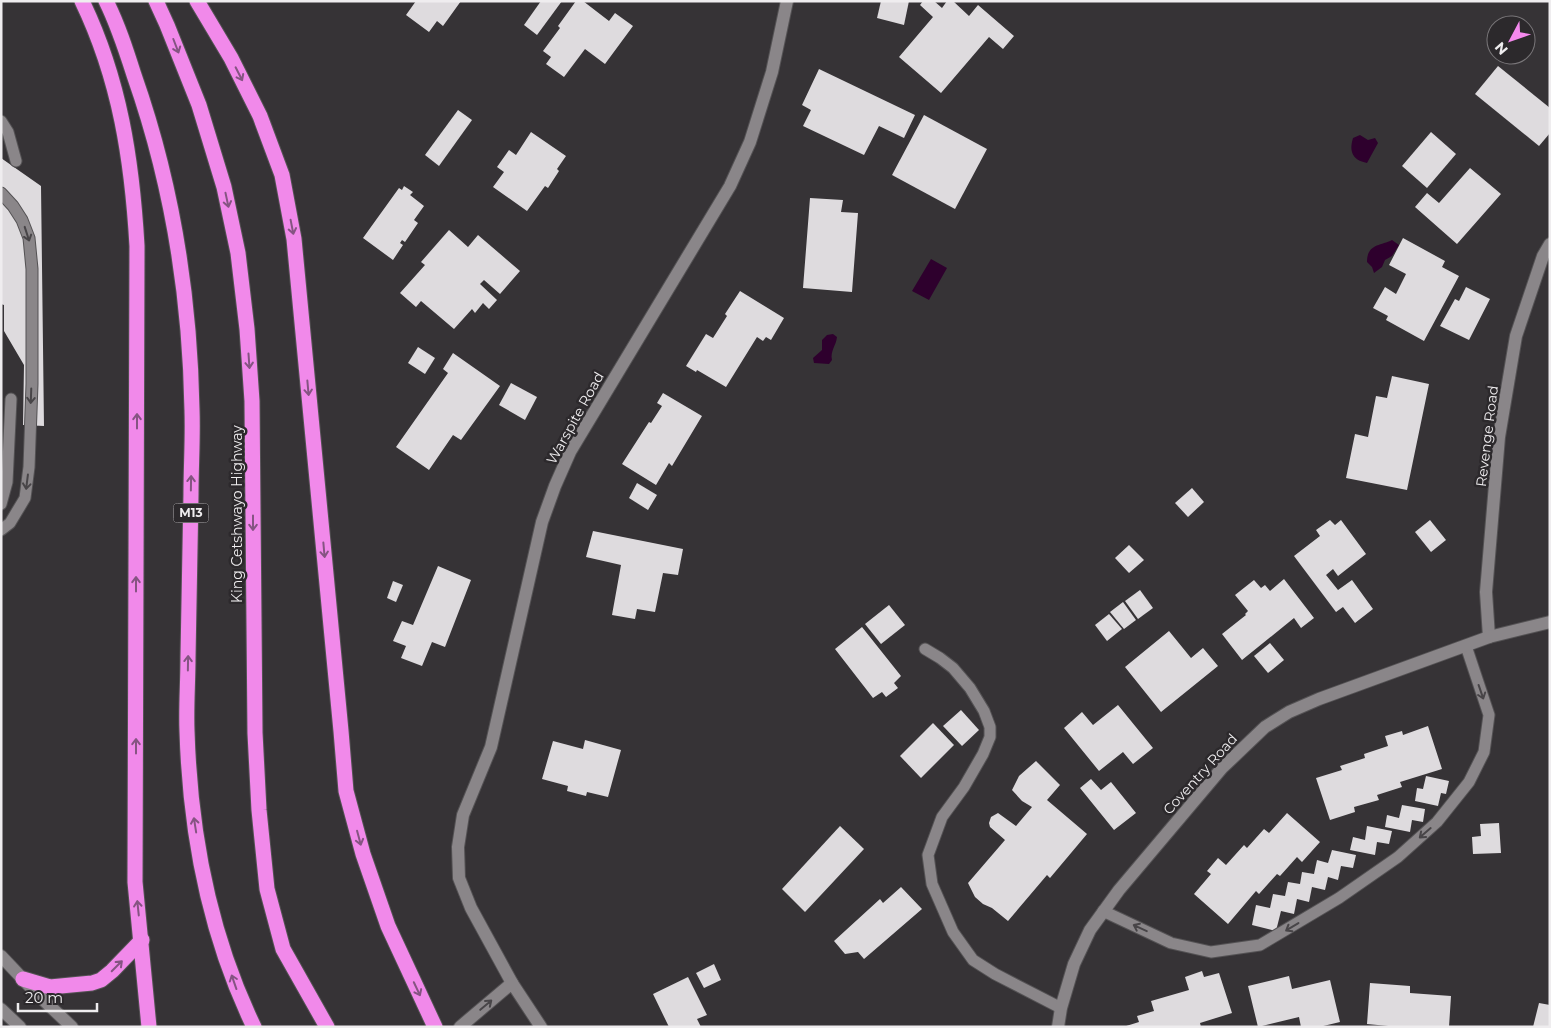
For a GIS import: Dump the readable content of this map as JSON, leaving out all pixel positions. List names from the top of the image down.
{
  "streets": {
    "highway": ["M13", "King Cetshwayo Highway"],
    "street": ["Warspite Road", "Revenge Road", "Coventry Road"]
  },
  "crossings": [
    ["Revenge Road", "Coventry Road"]
  ],
  "scale_bar": "20 m",
  "north": "bottom left"
}
